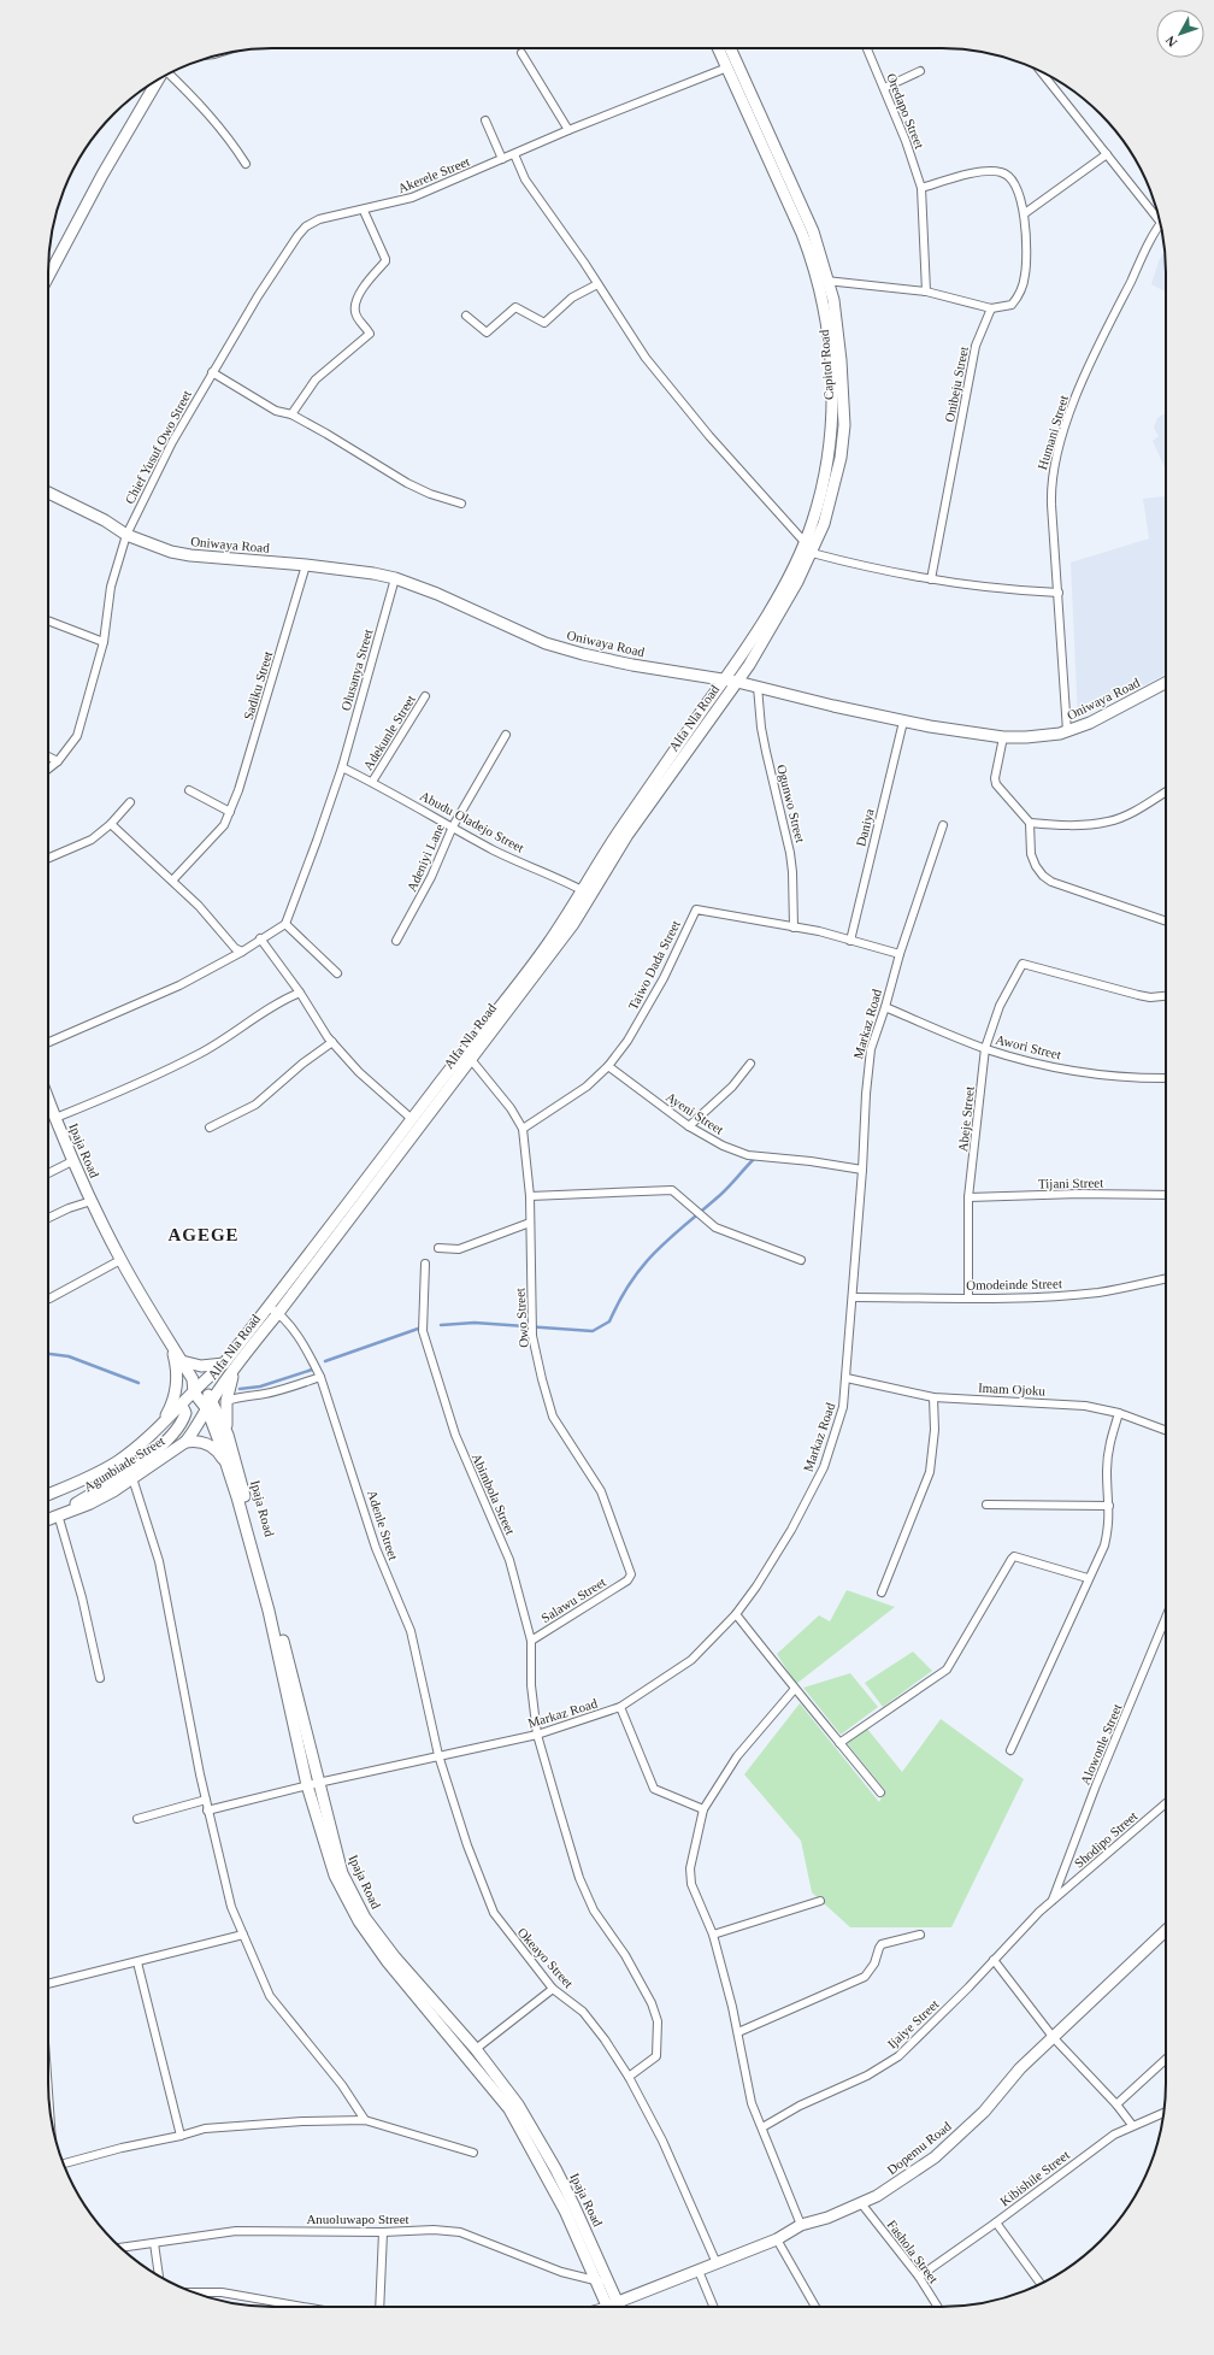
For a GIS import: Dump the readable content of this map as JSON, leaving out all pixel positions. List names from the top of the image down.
{
  "streets": {
    "main road": [
      "Capitol Road",
      "Oniwaya Road",
      "Alfa Nla Road",
      "Ipaja Road",
      "Agunbiade Street",
      "Dopemu Road"
    ],
    "street": [
      "Oredapo Street",
      "Akerele Street",
      "Onibeju Street",
      "Humani Street",
      "Chief Yusuf Owo Street",
      "Olusanya Street",
      "Sadiku Street",
      "Adekunle Street",
      "Ogunwo Street",
      "Abudu Oladejo Street",
      "Daniya",
      "Adeniyi Lane",
      "Taiwo Dada Street",
      "Markaz Road",
      "Awori Street",
      "Ayeni Street",
      "Abeje Street",
      "Tijani Street",
      "Omodeinde Street",
      "Owo Street",
      "Imam Ojoku",
      "Abimbola Street",
      "Adenle Street",
      "Salawu Street",
      "Alowonle Street",
      "Shodipo Street",
      "Okeayo Street",
      "Ijaiye Street",
      "Kibishile Street",
      "Anuoluwapo Street",
      "Fashola Street"
    ]
  },
  "crossings": [
    ["Oredapo Street", "Onibeju Street"],
    ["Akerele Street", "Capitol Road"],
    ["Akerele Street", "Chief Yusuf Owo Street"],
    ["Capitol Road", "Oniwaya Road"],
    ["Capitol Road", "Alfa Nla Road"],
    ["Humani Street", "Oniwaya Road"],
    ["Chief Yusuf Owo Street", "Oniwaya Road"],
    ["Oniwaya Road", "Olusanya Street"],
    ["Oniwaya Road", "Sadiku Street"],
    ["Oniwaya Road", "Alfa Nla Road"],
    ["Oniwaya Road", "Ogunwo Street"],
    ["Oniwaya Road", "Daniya"],
    ["Olusanya Street", "Abudu Oladejo Street"],
    ["Alfa Nla Road", "Abudu Oladejo Street"],
    ["Alfa Nla Road", "Ipaja Road"],
    ["Alfa Nla Road", "Owo Street"],
    ["Alfa Nla Road", "Agunbiade Street"],
    ["Alfa Nla Road", "Adenle Street"],
    ["Adekunle Street", "Abudu Oladejo Street"],
    ["Ogunwo Street", "Taiwo Dada Street"],
    ["Abudu Oladejo Street", "Adeniyi Lane"],
    ["Daniya", "Taiwo Dada Street"],
    ["Taiwo Dada Street", "Markaz Road"],
    ["Taiwo Dada Street", "Ayeni Street"],
    ["Taiwo Dada Street", "Owo Street"],
    ["Markaz Road", "Awori Street"],
    ["Markaz Road", "Ayeni Street"],
    ["Markaz Road", "Ipaja Road"],
    ["Markaz Road", "Omodeinde Street"],
    ["Markaz Road", "Imam Ojoku"],
    ["Markaz Road", "Abimbola Street"],
    ["Markaz Road", "Adenle Street"],
    ["Markaz Road", "Okeayo Street"],
    ["Awori Street", "Abeje Street"],
    ["Abeje Street", "Tijani Street"],
    ["Abeje Street", "Omodeinde Street"],
    ["Ipaja Road", "Agunbiade Street"],
    ["Ipaja Road", "Dopemu Road"],
    ["Ipaja Road", "Anuoluwapo Street"],
    ["Owo Street", "Salawu Street"],
    ["Abimbola Street", "Salawu Street"],
    ["Abimbola Street", "Okeayo Street"],
    ["Adenle Street", "Okeayo Street"],
    ["Alowonle Street", "Shodipo Street"],
    ["Alowonle Street", "Ijaiye Street"],
    ["Shodipo Street", "Ijaiye Street"],
    ["Okeayo Street", "Dopemu Road"],
    ["Dopemu Road", "Fashola Street"],
    ["Kibishile Street", "Fashola Street"]
  ],
  "districts": ["AGEGE"],
  "north": "bottom left"
}
